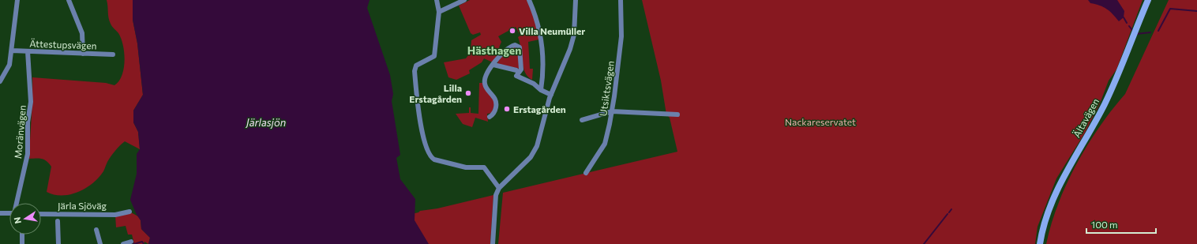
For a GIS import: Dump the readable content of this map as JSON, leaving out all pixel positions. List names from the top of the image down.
{
  "streets": {
    "main road": ["Ältavägen"],
    "street": [
      "Ättestupsvägen",
      "Utsiktsvägen",
      "Moränvägen",
      "Järla Sjöväg"
    ]
  },
  "crossings": [
    ["Ättestupsvägen", "Moränvägen"]
  ],
  "districts": ["Hästhagen"],
  "water": ["Järlasjön"],
  "parks": ["Nackareservatet"],
  "places": ["Villa Neumüller", "Lilla Erstagården", "Erstagården"],
  "scale_bar": "100 m",
  "north": "left"
}
